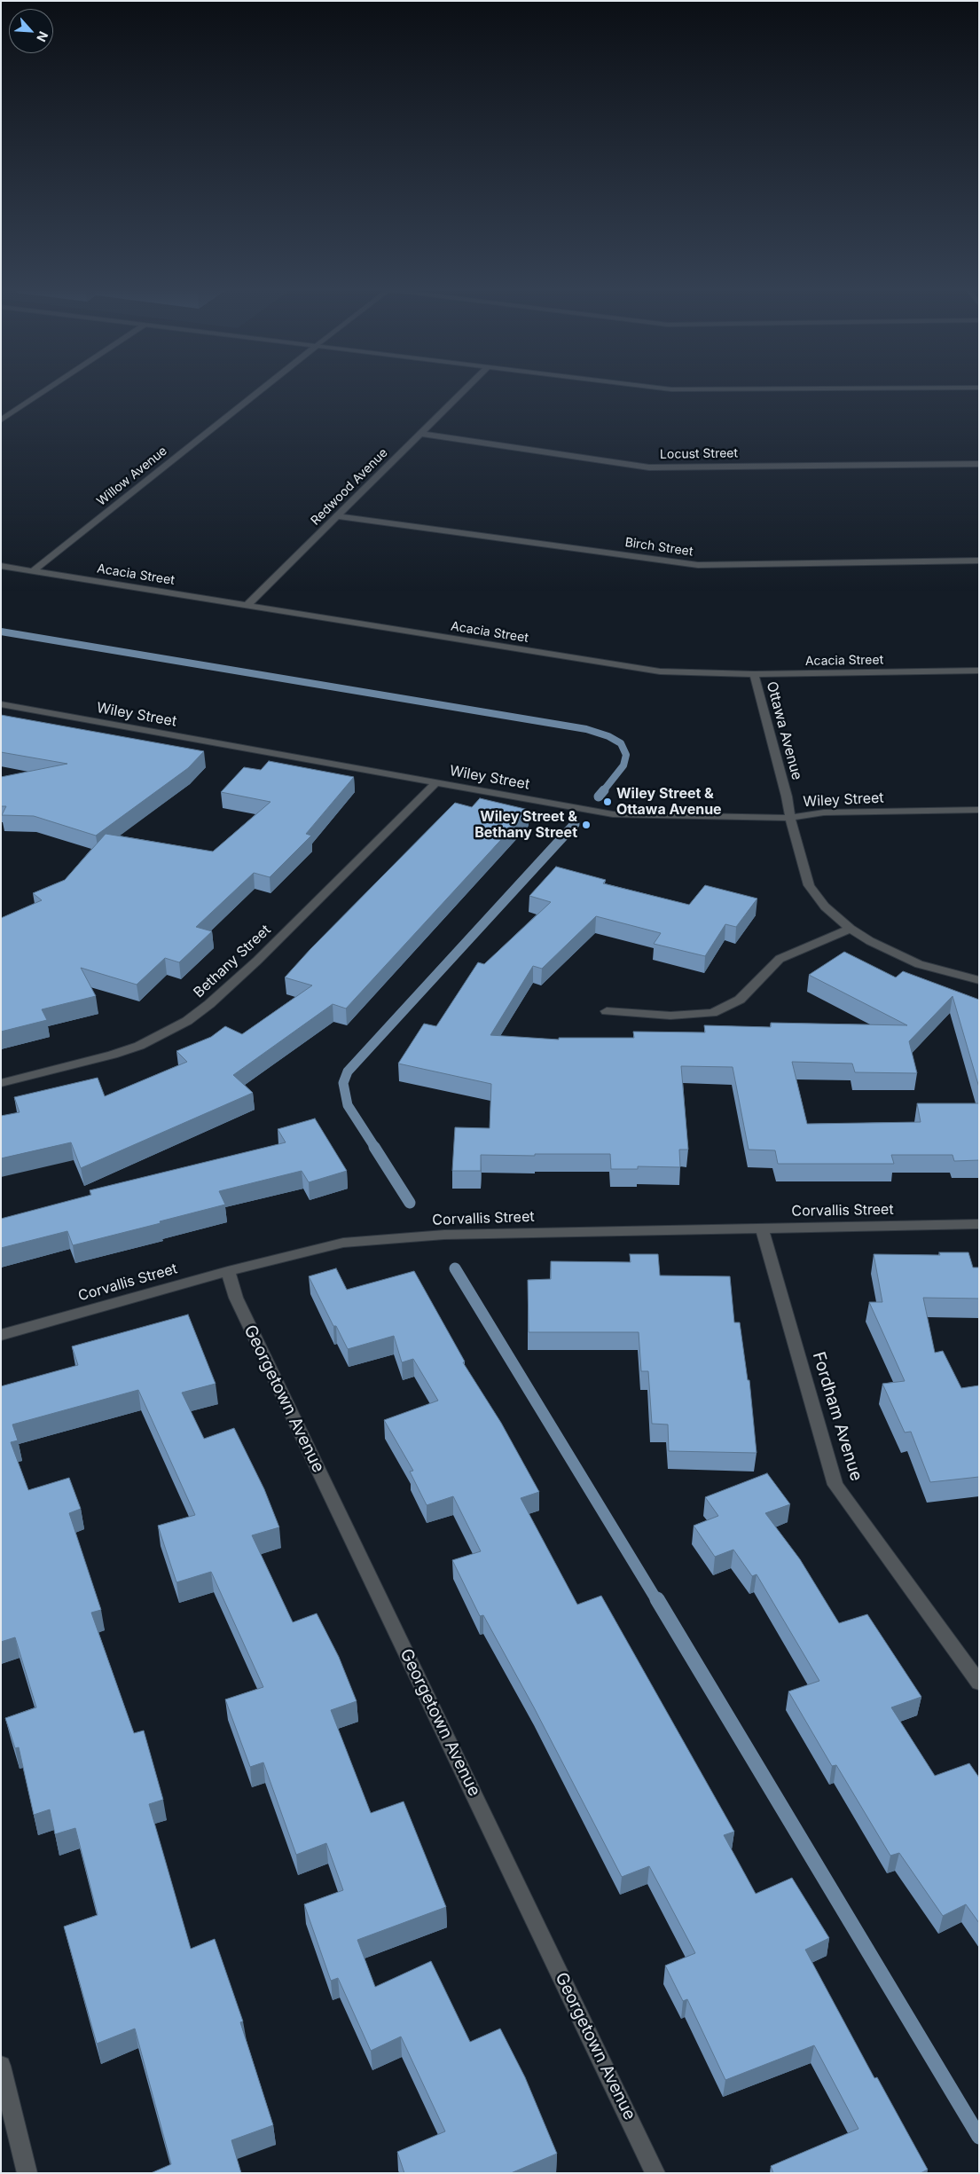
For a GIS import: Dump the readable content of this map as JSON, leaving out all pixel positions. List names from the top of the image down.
{
  "streets": {
    "street": [
      "Locust Street",
      "Willow Avenue",
      "Redwood Avenue",
      "Birch Street",
      "Acacia Street",
      "Wiley Street",
      "Ottawa Avenue",
      "Bethany Street",
      "Corvallis Street",
      "Georgetown Avenue",
      "Fordham Avenue"
    ]
  },
  "crossings": [
    ["Locust Street", "Redwood Avenue"],
    ["Willow Avenue", "Acacia Street"],
    ["Redwood Avenue", "Birch Street"],
    ["Redwood Avenue", "Acacia Street"],
    ["Acacia Street", "Ottawa Avenue"],
    ["Wiley Street", "Ottawa Avenue"],
    ["Wiley Street", "Bethany Street"],
    ["Corvallis Street", "Georgetown Avenue"],
    ["Corvallis Street", "Fordham Avenue"]
  ],
  "places": ["Wiley Street & Ottawa Avenue", "Wiley Street & Bethany Street"],
  "north": "bottom right"
}
